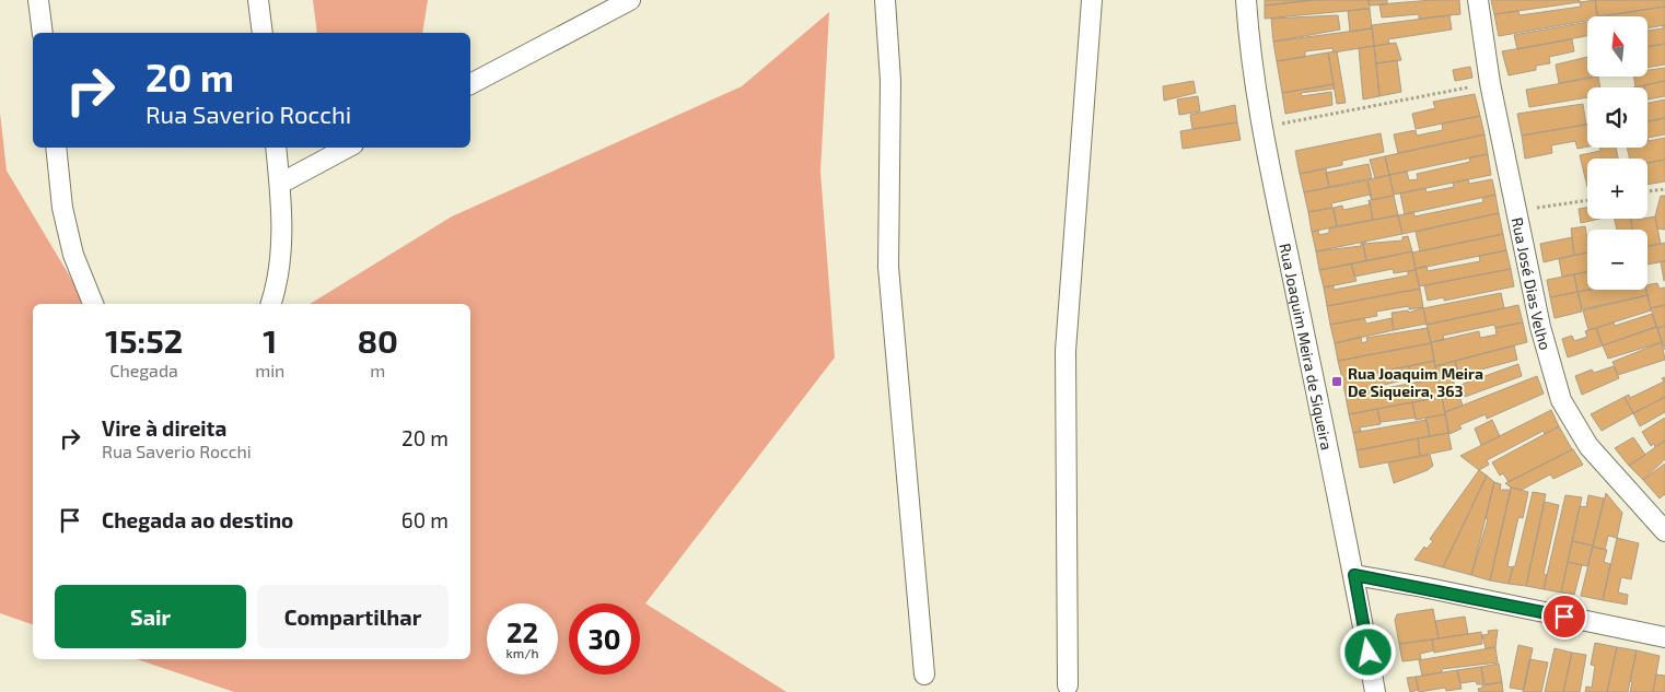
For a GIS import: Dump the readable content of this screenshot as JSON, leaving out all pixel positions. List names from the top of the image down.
{
  "streets": {
    "street": ["Rua José Dias Velho", "Rua Joaquim Meira de Siqueira"]
  },
  "places": {
    "transit": ["Rua Joaquim Meira De Siqueira, 363"]
  },
  "north": "top",
  "page": {
    "map_buttons": ["+", "−"],
    "turn": ["20 m", "Rua Saverio Rocchi"],
    "eta": [
      "15:52",
      "Chegada",
      "1",
      "min",
      "80",
      "m"
    ],
    "list": [
      {
        "name": "Vire à direita",
        "note": "Rua Saverio Rocchi",
        "value": "20 m"
      },
      {
        "name": "Chegada ao destino",
        "value": "60 m"
      }
    ],
    "buttons": ["Sair", "Compartilhar"],
    "speed": "22 km/h",
    "limit": "30"
  }
}
